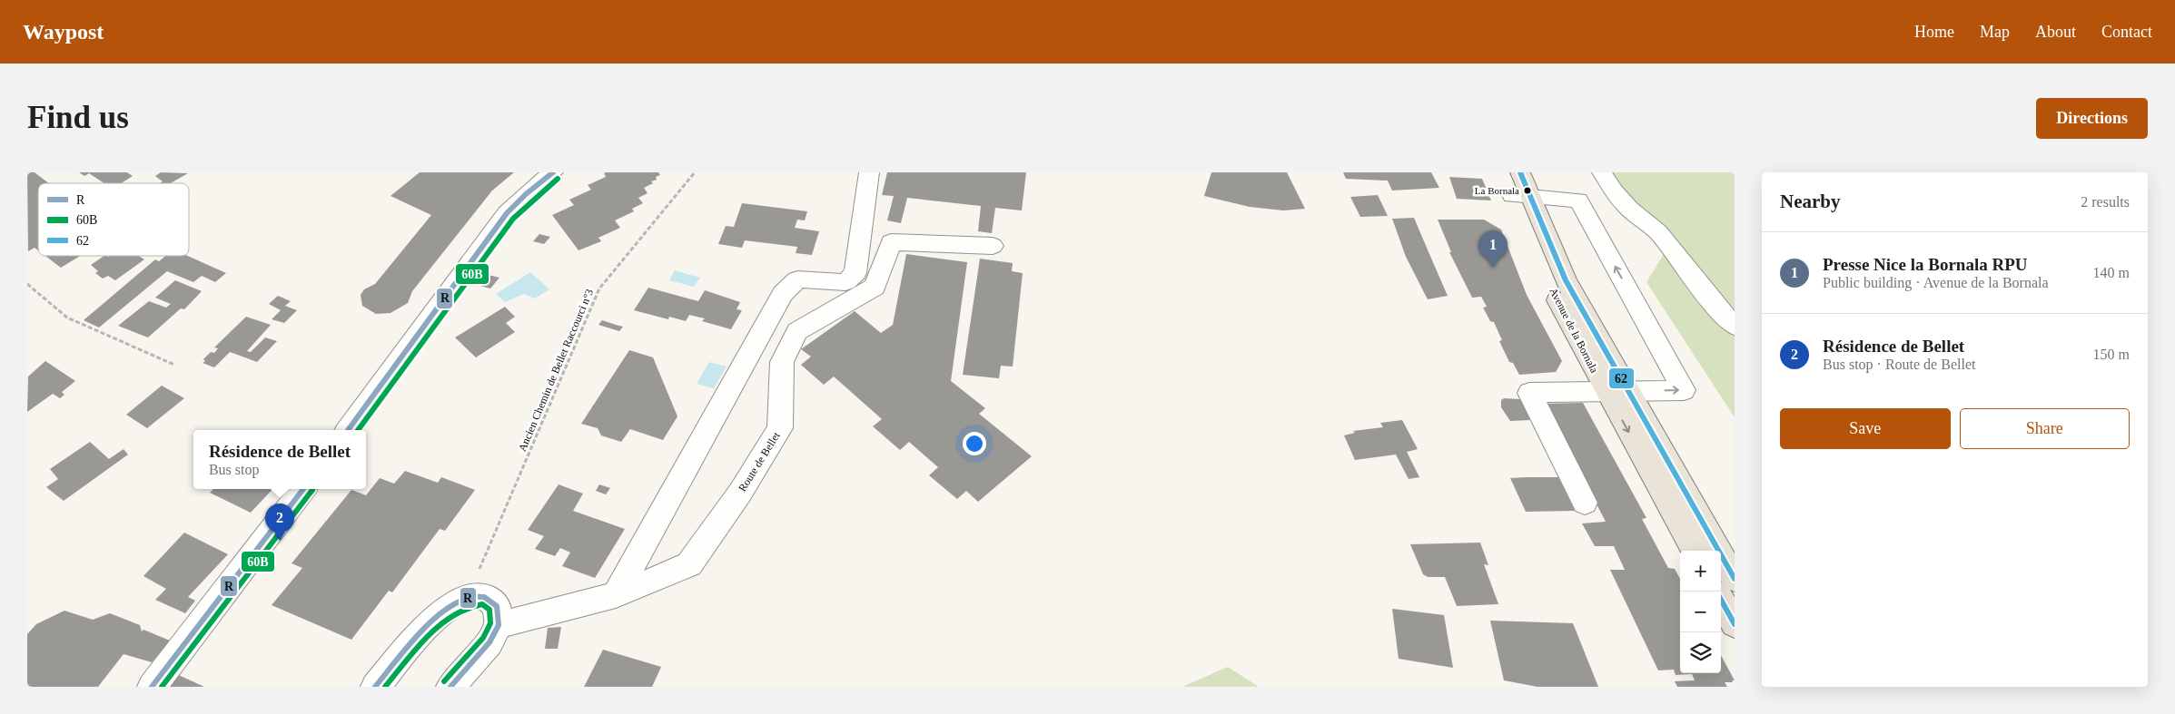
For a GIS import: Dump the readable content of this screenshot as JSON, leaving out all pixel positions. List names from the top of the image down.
{
  "streets": {
    "main road": ["Avenue de la Bornala"],
    "street": ["Route de Bellet"],
    "path": ["Ancien Chemin de Bellet Raccourci n°3"]
  },
  "places": ["La Bornala"],
  "lines": ["transit line R", "transit line 62", "transit line 60B"],
  "legend": ["R", "60B", "62"],
  "page": {
    "header": "Waypost",
    "nav": [
      "Home",
      "Map",
      "About",
      "Contact"
    ],
    "buttons": [
      "Directions",
      ["Save", "Share"]
    ],
    "title": "Find us",
    "heading": ["Nearby", "2 results"],
    "pins": ["1", "2"],
    "list": [
      {
        "mark": "1",
        "name": "Presse Nice la Bornala RPU",
        "note": "Public building · Avenue de la Bornala",
        "value": "140 m"
      },
      {
        "mark": "2",
        "name": "Résidence de Bellet",
        "note": "Bus stop · Route de Bellet",
        "value": "150 m"
      }
    ],
    "popup": ["Résidence de Bellet", "Bus stop"],
    "map_buttons": ["+", "−"]
  }
}
